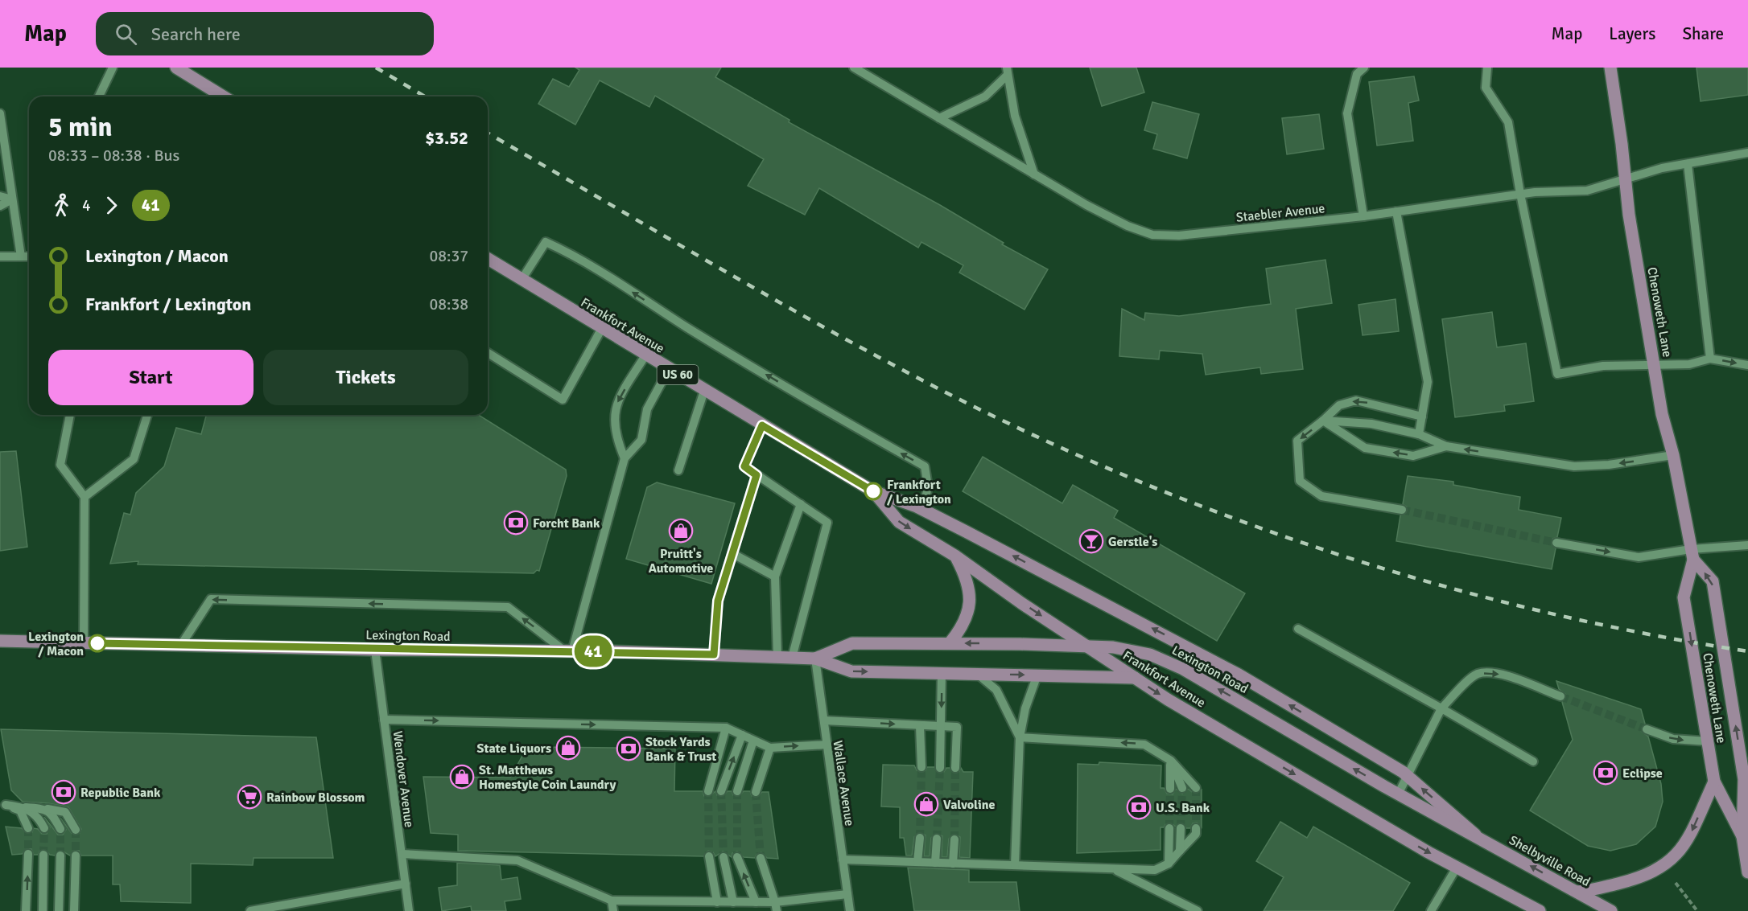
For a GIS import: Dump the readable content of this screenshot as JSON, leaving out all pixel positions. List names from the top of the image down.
{
  "streets": {
    "main road": [
      "Chenoweth Lane",
      "Frankfort Avenue",
      "US 60",
      "Lexington Road",
      "Shelbyville Road"
    ],
    "street": ["Staebler Avenue", "Wendover Avenue", "Wallace Avenue"]
  },
  "crossings": [
    ["Staebler Avenue", "Chenoweth Lane"],
    ["Frankfort Avenue", "Lexington Road"],
    ["Frankfort Avenue", "Shelbyville Road"],
    ["Lexington Road", "Wendover Avenue"],
    ["Lexington Road", "Wallace Avenue"],
    ["Lexington Road", "Shelbyville Road"]
  ],
  "places": {
    "other": ["Frankfort / Lexington", "Lexington / Macon"],
    "bank": [
      "Forcht Bank",
      "Stock Yards Bank & Trust",
      "Eclipse",
      "Republic Bank",
      "U.S. Bank"
    ],
    "shop": [
      "Pruitt's Automotive",
      "State Liquors",
      "St. Matthews Homestyle Coin Laundry",
      "Valvoline"
    ],
    "bar": ["Gerstle's"],
    "supermarket": ["Rainbow Blossom"]
  },
  "lines": ["bus line 41"],
  "page": {
    "header": "Map",
    "search": "Search here",
    "nav": ["Map", "Layers", "Share"],
    "on_map": "41",
    "heading": ["5 min", "08:33 – 08:38 · Bus", "$3.52"],
    "legs": ["4", "41"],
    "list": [
      {
        "name": "Lexington / Macon",
        "value": "08:37"
      },
      {
        "name": "Frankfort / Lexington",
        "value": "08:38"
      }
    ],
    "buttons": ["Start", "Tickets"]
  }
}
